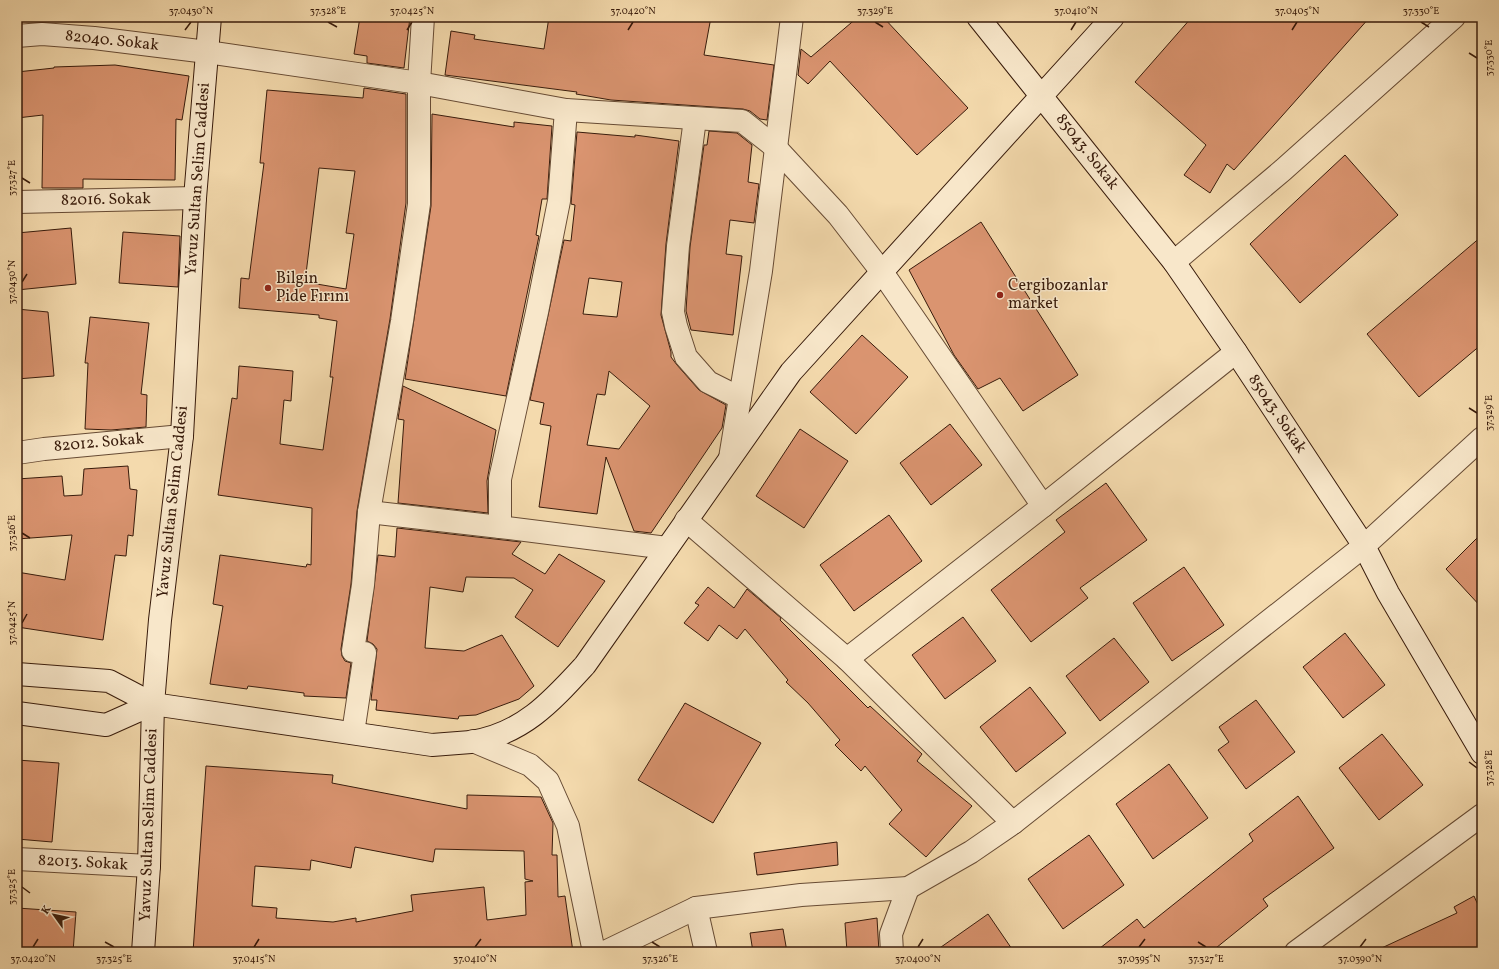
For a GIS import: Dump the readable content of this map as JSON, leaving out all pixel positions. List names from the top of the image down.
{
  "streets": {
    "street": [
      "82040. Sokak",
      "85043. Sokak",
      "Yavuz Sultan Selim Caddesi",
      "82016. Sokak",
      "82012. Sokak",
      "82013. Sokak"
    ]
  },
  "crossings": [
    ["82040. Sokak", "Yavuz Sultan Selim Caddesi"],
    ["Yavuz Sultan Selim Caddesi", "82016. Sokak"],
    ["Yavuz Sultan Selim Caddesi", "82012. Sokak"],
    ["Yavuz Sultan Selim Caddesi", "82013. Sokak"]
  ],
  "places": ["Bilgin Pide Fırını", "Cergibozanlar market"],
  "north": "top left",
  "coordinates": [
    "37.0430°N",
    "37.328°E",
    "37.0425°N",
    "37.0420°N",
    "37.329°E",
    "37.0410°N",
    "37.0405°N",
    "37.330°E",
    "37.327°E",
    "37.326°E",
    "37.325°E",
    "37.0415°N",
    "37.0400°N",
    "37.0395°N",
    "37.0390°N"
  ]
}
